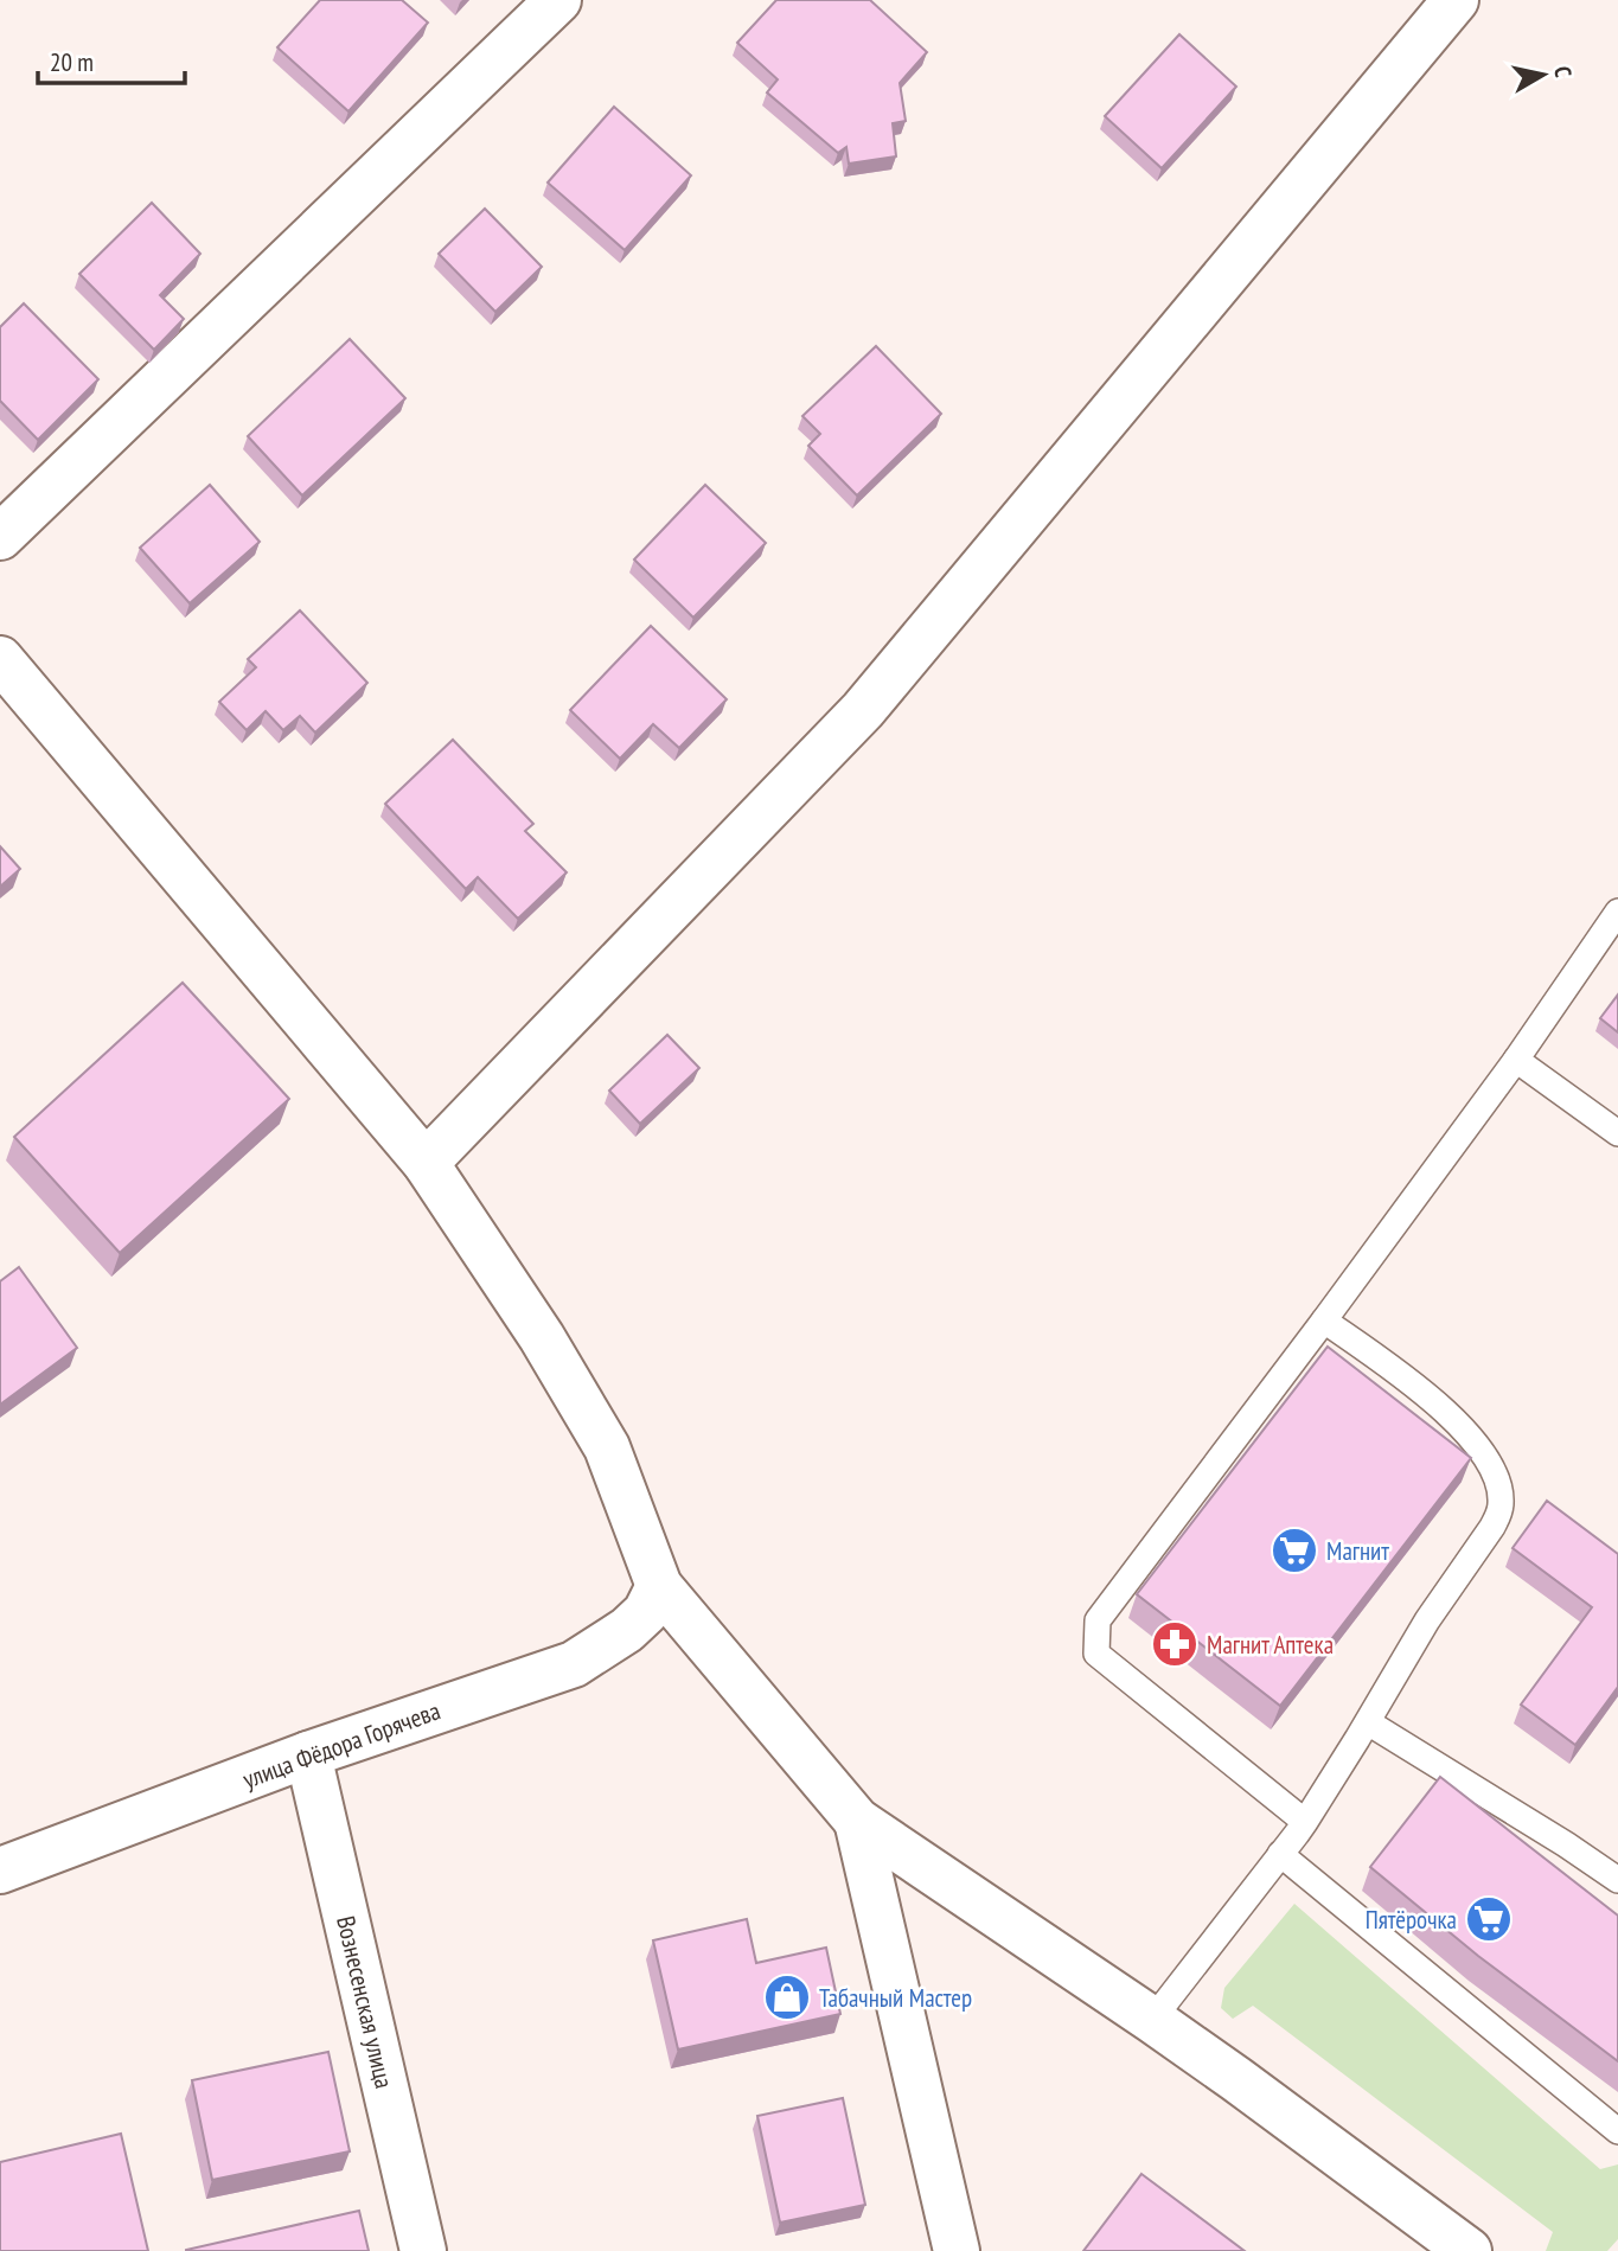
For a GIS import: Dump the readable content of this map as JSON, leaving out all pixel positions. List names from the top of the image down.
{
  "streets": {
    "street": ["улица Фёдора Горячева", "Вознесенская улица"]
  },
  "crossings": [
    ["улица Фёдора Горячева", "Вознесенская улица"]
  ],
  "places": {
    "supermarket": ["Магнит", "Пятёрочка"],
    "pharmacy": ["Магнит Аптека"],
    "shop": ["Табачный Мастер"]
  },
  "scale_bar": "20 m",
  "north": "right"
}
